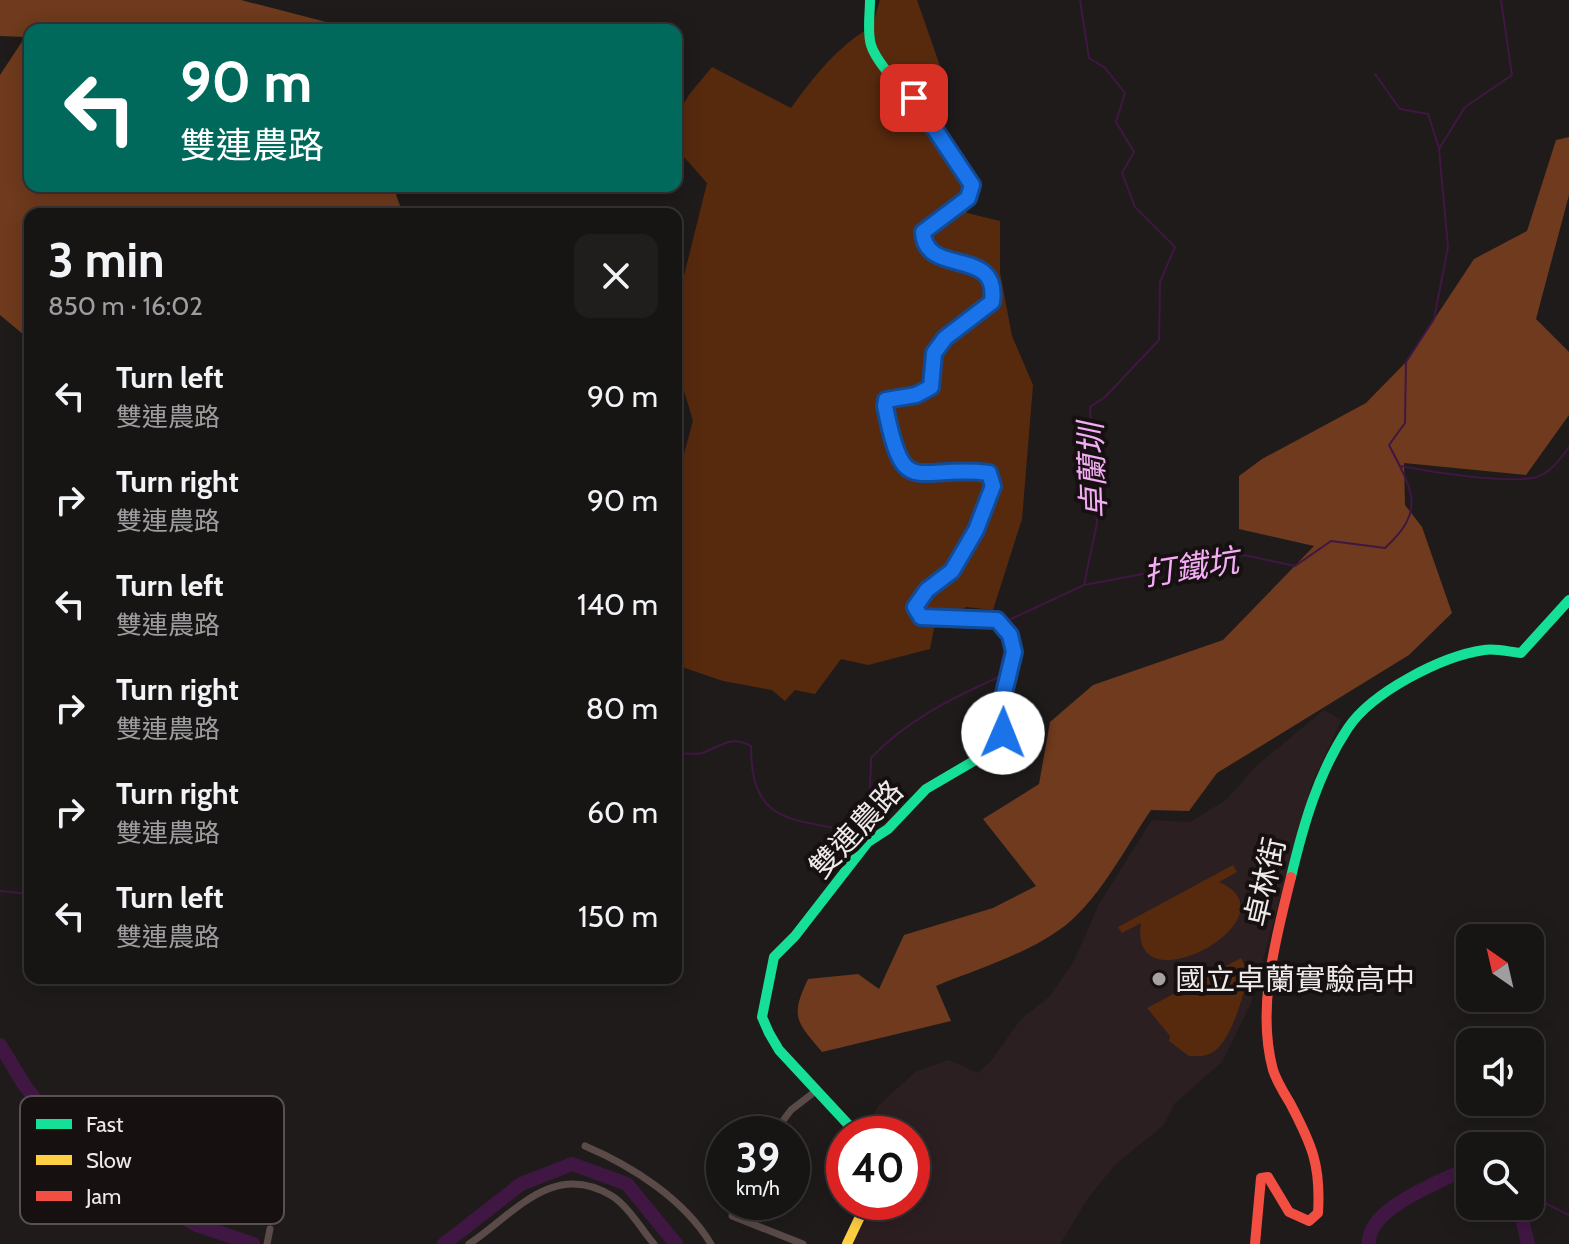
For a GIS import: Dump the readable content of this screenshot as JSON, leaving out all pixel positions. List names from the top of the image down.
{
  "streets": {
    "street": ["雙連農路", "卓林街"]
  },
  "water": ["卓蘭圳", "打鐵坑"],
  "places": ["國立卓蘭實驗高中"],
  "legend": ["Fast", "Slow", "Jam"],
  "north": "top left",
  "page": {
    "turn": ["90 m", "雙連農路"],
    "heading": ["3 min", "850 m · 16:02"],
    "list": [
      {
        "name": "Turn left",
        "note": "雙連農路",
        "value": "90 m"
      },
      {
        "name": "Turn right",
        "note": "雙連農路",
        "value": "90 m"
      },
      {
        "name": "Turn left",
        "note": "雙連農路",
        "value": "140 m"
      },
      {
        "name": "Turn right",
        "note": "雙連農路",
        "value": "80 m"
      },
      {
        "name": "Turn right",
        "note": "雙連農路",
        "value": "60 m"
      },
      {
        "name": "Turn left",
        "note": "雙連農路",
        "value": "150 m"
      }
    ],
    "speed": "39 km/h",
    "limit": "40"
  }
}
